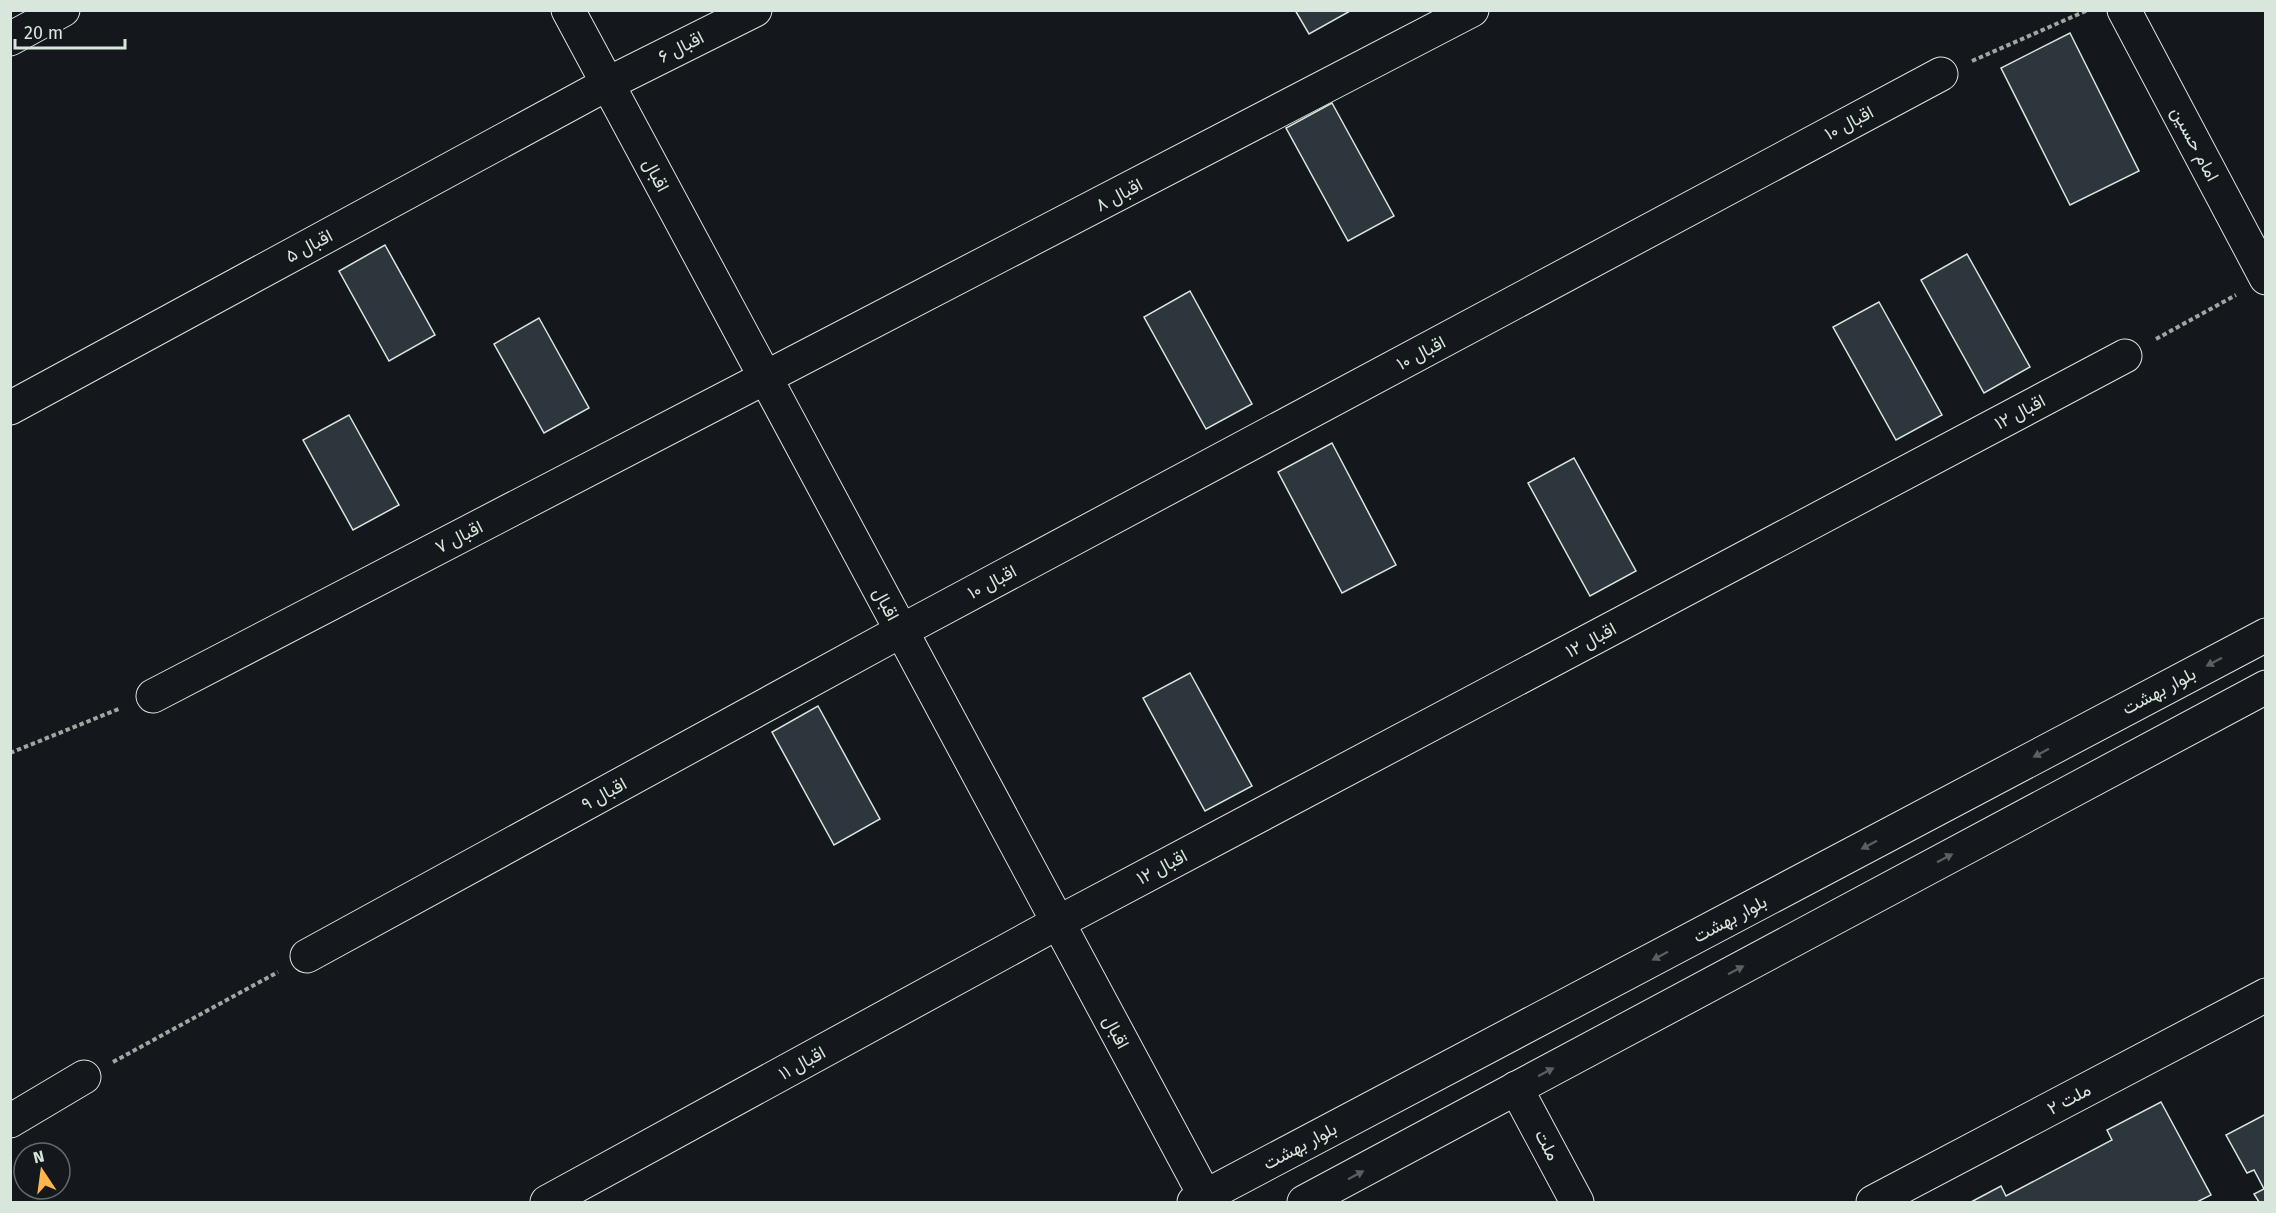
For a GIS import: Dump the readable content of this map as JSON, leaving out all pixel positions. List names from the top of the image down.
{
  "streets": {
    "street": [
      "اقبال ۶",
      "اقبال ۱۰",
      "امام حسین",
      "اقبال",
      "اقبال ۸",
      "اقبال ۵",
      "اقبال ۱۲",
      "اقبال ۷",
      "بلوار بهشت",
      "اقبال ۹",
      "اقبال ۱۱",
      "ملت ۲",
      "ملت"
    ]
  },
  "crossings": [
    ["اقبال ۶", "اقبال"],
    ["اقبال ۶", "اقبال ۵"],
    ["اقبال ۱۰", "اقبال"],
    ["اقبال ۱۰", "اقبال ۹"],
    ["اقبال", "اقبال ۸"],
    ["اقبال", "اقبال ۵"],
    ["اقبال", "اقبال ۱۲"],
    ["اقبال", "اقبال ۷"],
    ["اقبال", "بلوار بهشت"],
    ["اقبال", "اقبال ۹"],
    ["اقبال", "اقبال ۱۱"],
    ["اقبال ۸", "اقبال ۷"],
    ["اقبال ۱۲", "اقبال ۱۱"]
  ],
  "scale_bar": "20 m",
  "north": "top"
}
